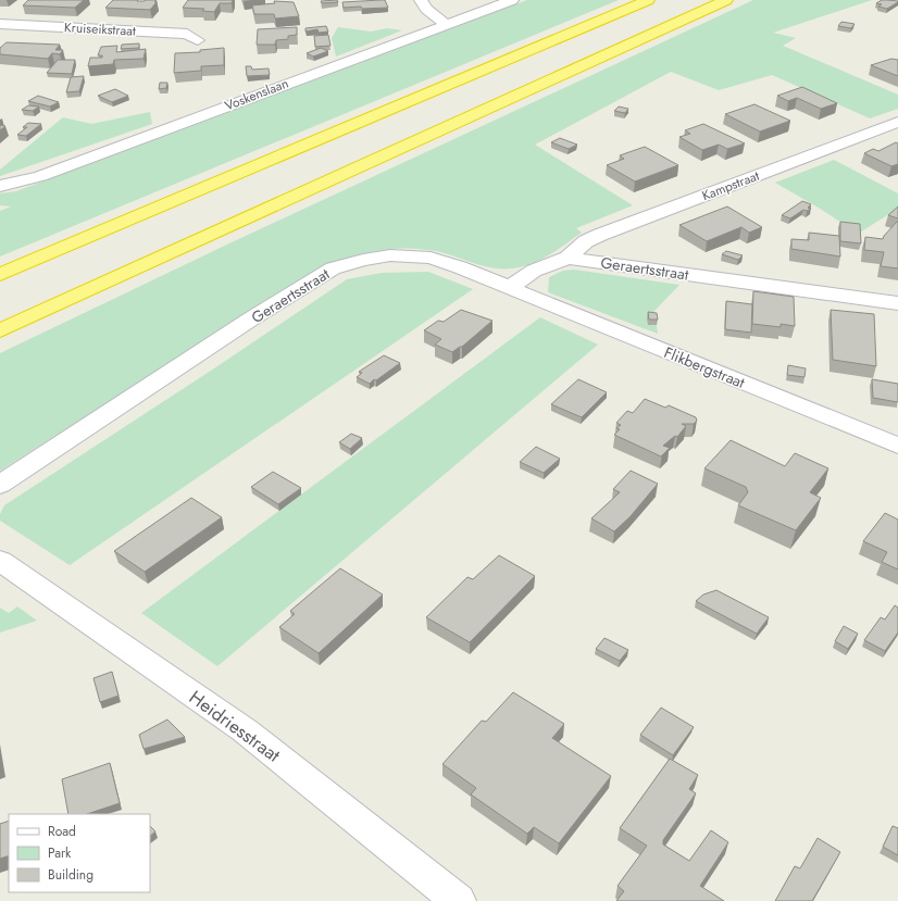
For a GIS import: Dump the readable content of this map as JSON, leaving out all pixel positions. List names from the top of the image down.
{
  "streets": {
    "street": [
      "Kruiseikstraat",
      "Voskenslaan",
      "Kampstraat",
      "Geraertsstraat",
      "Flikbergstraat",
      "Heidriesstraat"
    ]
  },
  "crossings": [
    ["Kampstraat", "Geraertsstraat"],
    ["Geraertsstraat", "Flikbergstraat"]
  ],
  "legend": ["Road", "Park", "Building"]
}
